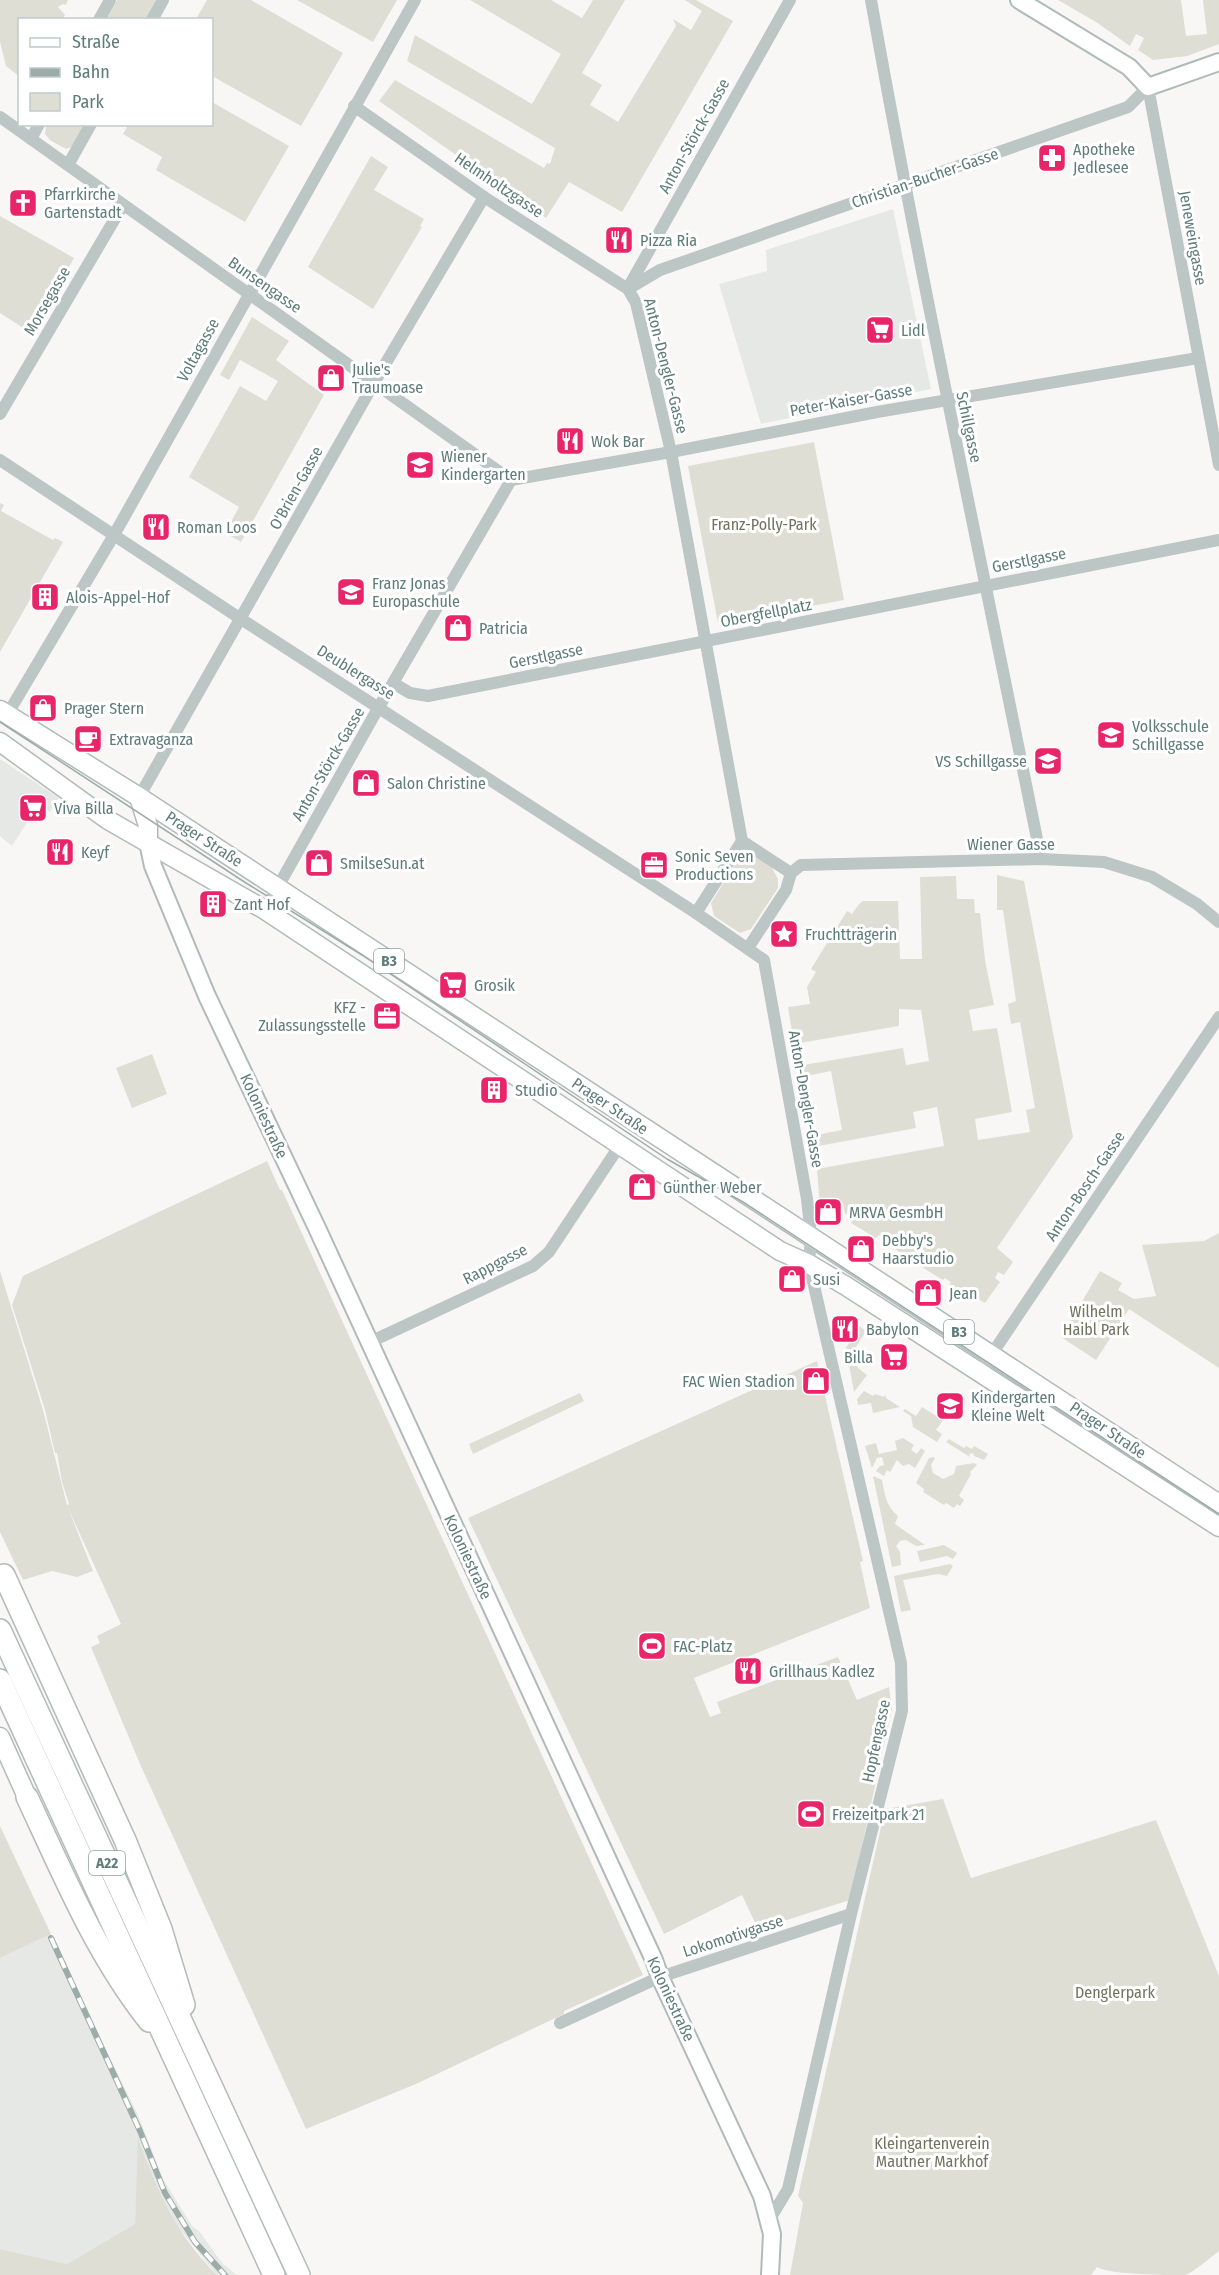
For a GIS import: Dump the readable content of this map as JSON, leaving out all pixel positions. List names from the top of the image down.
{
  "streets": {
    "highway": ["A22"],
    "main road": ["Prager Straße", "B3"],
    "street": [
      "Anton-Störck-Gasse",
      "Christian-Bucher-Gasse",
      "Helmholtzgasse",
      "Jeneweingasse",
      "Bunsengasse",
      "Morsegasse",
      "Voltagasse",
      "Anton-Dengler-Gasse",
      "Peter-Kaiser-Gasse",
      "Schillgasse",
      "O'Brien-Gasse",
      "Gerstlgasse",
      "Obergfellplatz",
      "Deublergasse",
      "Wiener Gasse",
      "Koloniestraße",
      "Anton-Bosch-Gasse",
      "Rappgasse",
      "Hopfengasse",
      "Lokomotivgasse"
    ]
  },
  "crossings": [
    ["Anton-Störck-Gasse", "Christian-Bucher-Gasse"],
    ["Anton-Störck-Gasse", "Helmholtzgasse"],
    ["Anton-Störck-Gasse", "Bunsengasse"],
    ["Anton-Störck-Gasse", "Anton-Dengler-Gasse"],
    ["Anton-Störck-Gasse", "Peter-Kaiser-Gasse"],
    ["Anton-Störck-Gasse", "Gerstlgasse"],
    ["Anton-Störck-Gasse", "Deublergasse"],
    ["Anton-Störck-Gasse", "Prager Straße"],
    ["Christian-Bucher-Gasse", "Helmholtzgasse"],
    ["Christian-Bucher-Gasse", "Jeneweingasse"],
    ["Christian-Bucher-Gasse", "Anton-Dengler-Gasse"],
    ["Christian-Bucher-Gasse", "Schillgasse"],
    ["Helmholtzgasse", "Voltagasse"],
    ["Helmholtzgasse", "Anton-Dengler-Gasse"],
    ["Helmholtzgasse", "O'Brien-Gasse"],
    ["Jeneweingasse", "Peter-Kaiser-Gasse"],
    ["Bunsengasse", "Morsegasse"],
    ["Bunsengasse", "Voltagasse"],
    ["Bunsengasse", "Peter-Kaiser-Gasse"],
    ["Bunsengasse", "O'Brien-Gasse"],
    ["Voltagasse", "Deublergasse"],
    ["Voltagasse", "Prager Straße"],
    ["Anton-Dengler-Gasse", "Peter-Kaiser-Gasse"],
    ["Anton-Dengler-Gasse", "Obergfellplatz"],
    ["Anton-Dengler-Gasse", "Deublergasse"],
    ["Anton-Dengler-Gasse", "Prager Straße"],
    ["Anton-Dengler-Gasse", "Hopfengasse"],
    ["Peter-Kaiser-Gasse", "Schillgasse"],
    ["Peter-Kaiser-Gasse", "Obergfellplatz"],
    ["Schillgasse", "Gerstlgasse"],
    ["Schillgasse", "Wiener Gasse"],
    ["O'Brien-Gasse", "Deublergasse"],
    ["O'Brien-Gasse", "Prager Straße"],
    ["Gerstlgasse", "Obergfellplatz"],
    ["Prager Straße", "Koloniestraße"],
    ["Prager Straße", "Anton-Bosch-Gasse"],
    ["Prager Straße", "Rappgasse"],
    ["Prager Straße", "Hopfengasse"],
    ["Koloniestraße", "Rappgasse"],
    ["Koloniestraße", "Hopfengasse"],
    ["Koloniestraße", "Lokomotivgasse"],
    ["Hopfengasse", "Lokomotivgasse"]
  ],
  "parks": [
    "Franz-Polly-Park",
    "Wilhelm Haibl Park",
    "Denglerpark",
    "Kleingartenverein Mautner Markhof"
  ],
  "places": {
    "pharmacy": ["Apotheke Jedlesee"],
    "church": ["Pfarrkirche Gartenstadt"],
    "restaurant": [
      "Pizza Ria",
      "Wok Bar",
      "Roman Loos",
      "Keyf",
      "Babylon",
      "Grillhaus Kadlez"
    ],
    "supermarket": [
      "Lidl",
      "Viva Billa",
      "Grosik",
      "Billa"
    ],
    "shop": [
      "Julie's Traumoase",
      "Patricia",
      "Prager Stern",
      "Salon Christine",
      "SmilseSun.at",
      "Günther Weber",
      "MRVA GesmbH",
      "Debby's Haarstudio",
      "Susi",
      "Jean",
      "FAC Wien Stadion"
    ],
    "school or university": [
      "Wiener Kindergarten",
      "Franz Jonas Europaschule",
      "Volksschule Schillgasse",
      "VS Schillgasse",
      "Kindergarten Kleine Welt"
    ],
    "building": ["Alois-Appel-Hof", "Zant Hof", "Studio"],
    "cafe": ["Extravaganza"],
    "office": ["Sonic Seven Productions", "KFZ - Zulassungsstelle"],
    "place": ["Fruchtträgerin"],
    "sports": ["FAC-Platz", "Freizeitpark 21"]
  },
  "legend": ["Straße", "Bahn", "Park"]
}
